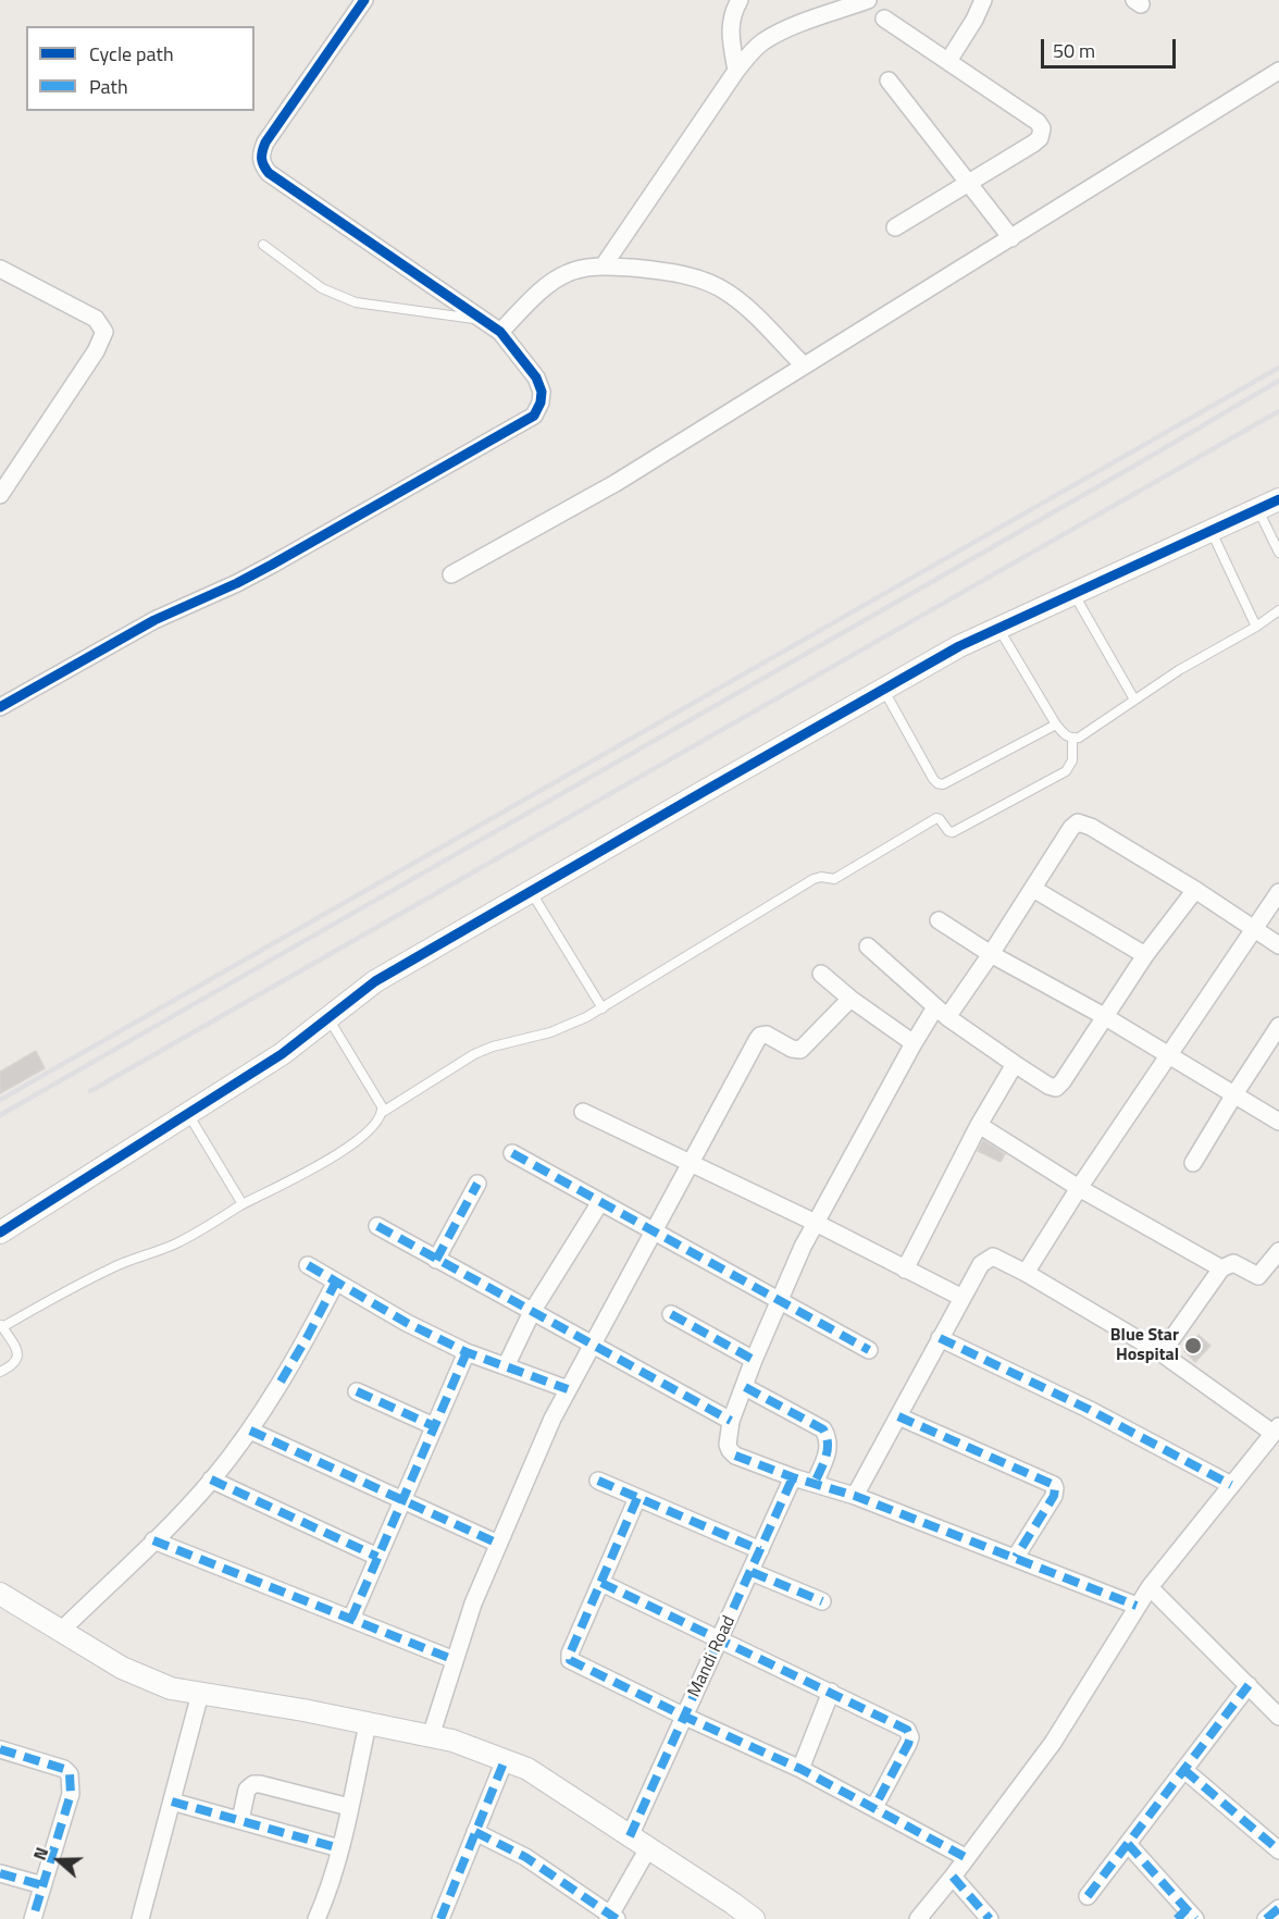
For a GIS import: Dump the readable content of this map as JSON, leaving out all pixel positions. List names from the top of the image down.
{
  "streets": {
    "street": ["Mandi Road"]
  },
  "places": ["Blue Star Hospital"],
  "legend": ["Cycle path", "Path"],
  "scale_bar": "50 m",
  "north": "left"
}
